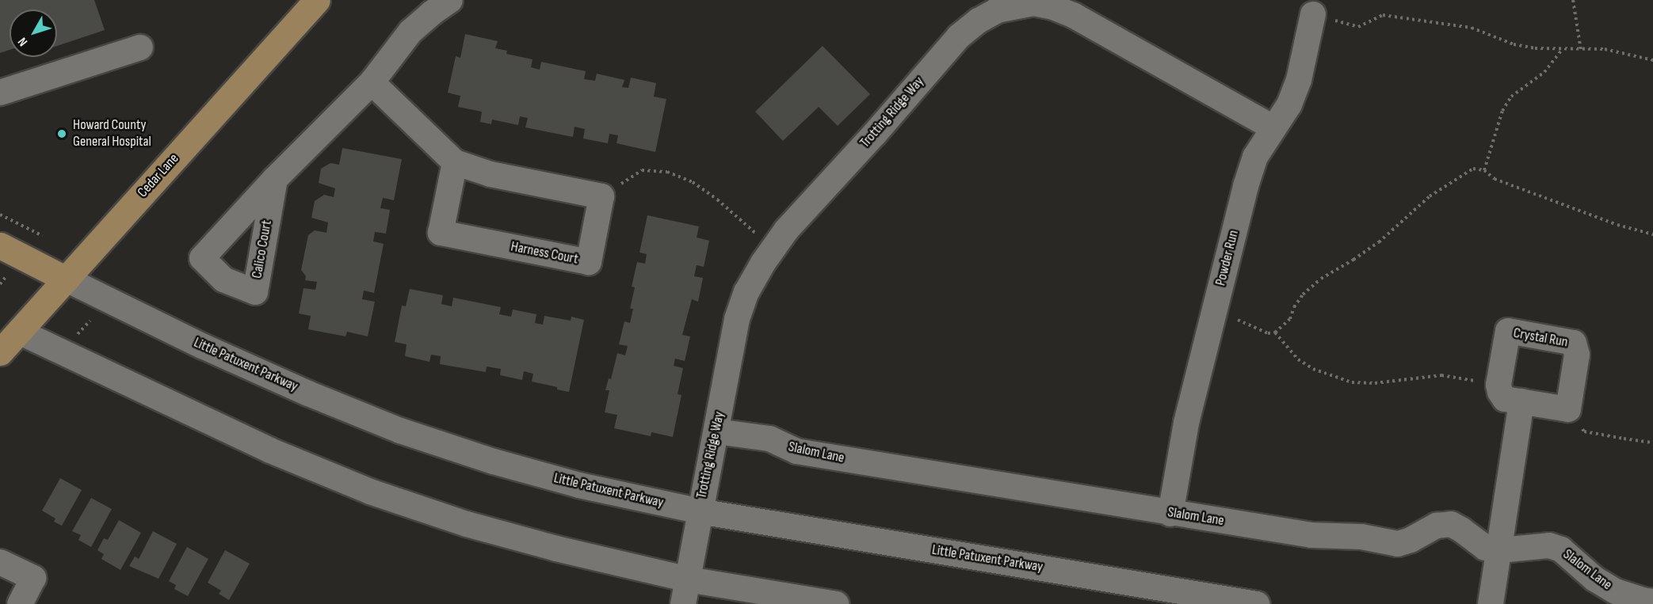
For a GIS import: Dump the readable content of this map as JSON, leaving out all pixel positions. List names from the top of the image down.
{
  "streets": {
    "main road": ["Cedar Lane", "Little Patuxent Parkway"],
    "street": [
      "Trotting Ridge Way",
      "Harness Court",
      "Powder Run",
      "Crystal Run",
      "Slalom Lane"
    ]
  },
  "crossings": [
    ["Trotting Ridge Way", "Powder Run"],
    ["Trotting Ridge Way", "Little Patuxent Parkway"],
    ["Trotting Ridge Way", "Slalom Lane"],
    ["Cedar Lane", "Little Patuxent Parkway"],
    ["Powder Run", "Slalom Lane"]
  ],
  "places": ["Howard County General Hospital"],
  "north": "bottom left"
}
